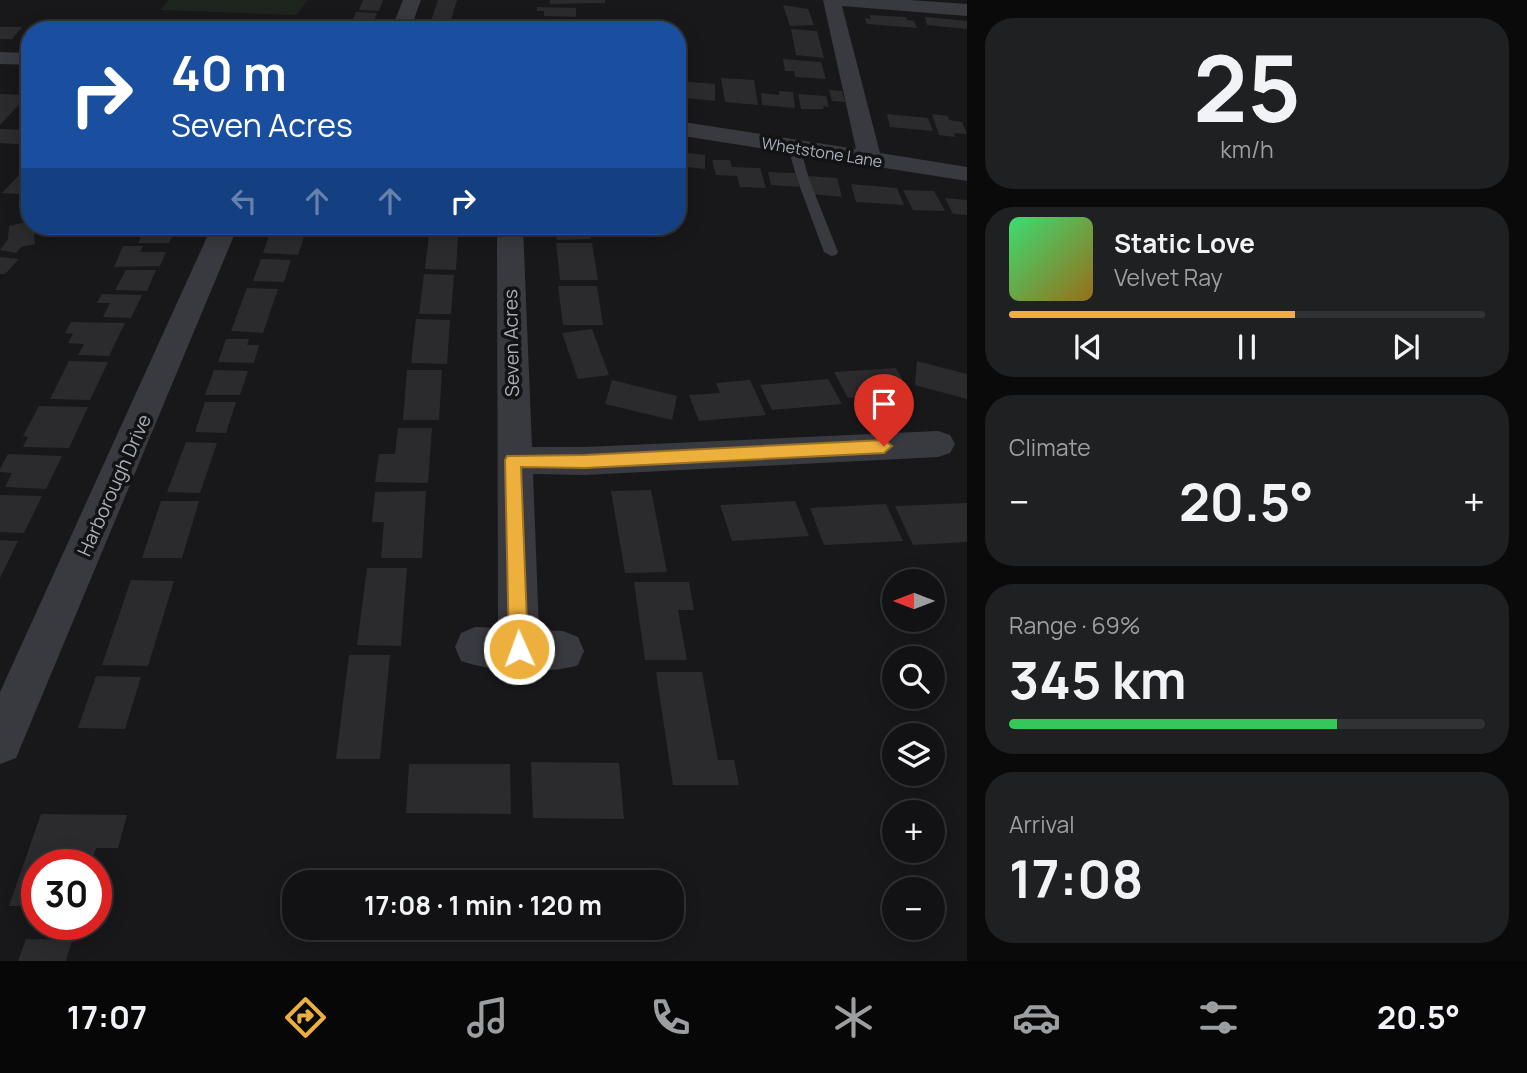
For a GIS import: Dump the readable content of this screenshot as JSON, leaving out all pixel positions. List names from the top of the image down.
{
  "streets": {
    "street": ["Whetstone Lane", "Seven Acres", "Harborough Drive"]
  },
  "north": "left",
  "page": {
    "tile": [
      ["25", "km/h"],
      "Climate",
      ["Range · 69%", "345 km"],
      ["Arrival", "17:08"]
    ],
    "turn": ["40 m", "Seven Acres"],
    "song": ["Static Love", "Velvet Ray"],
    "heat": ["−", "20.5°", "+"],
    "map_buttons": ["+", "−"],
    "limit": "30",
    "trip": "17:08 · 1 min · 120 m",
    "tabs": ["17:07", "20.5°"]
  }
}
